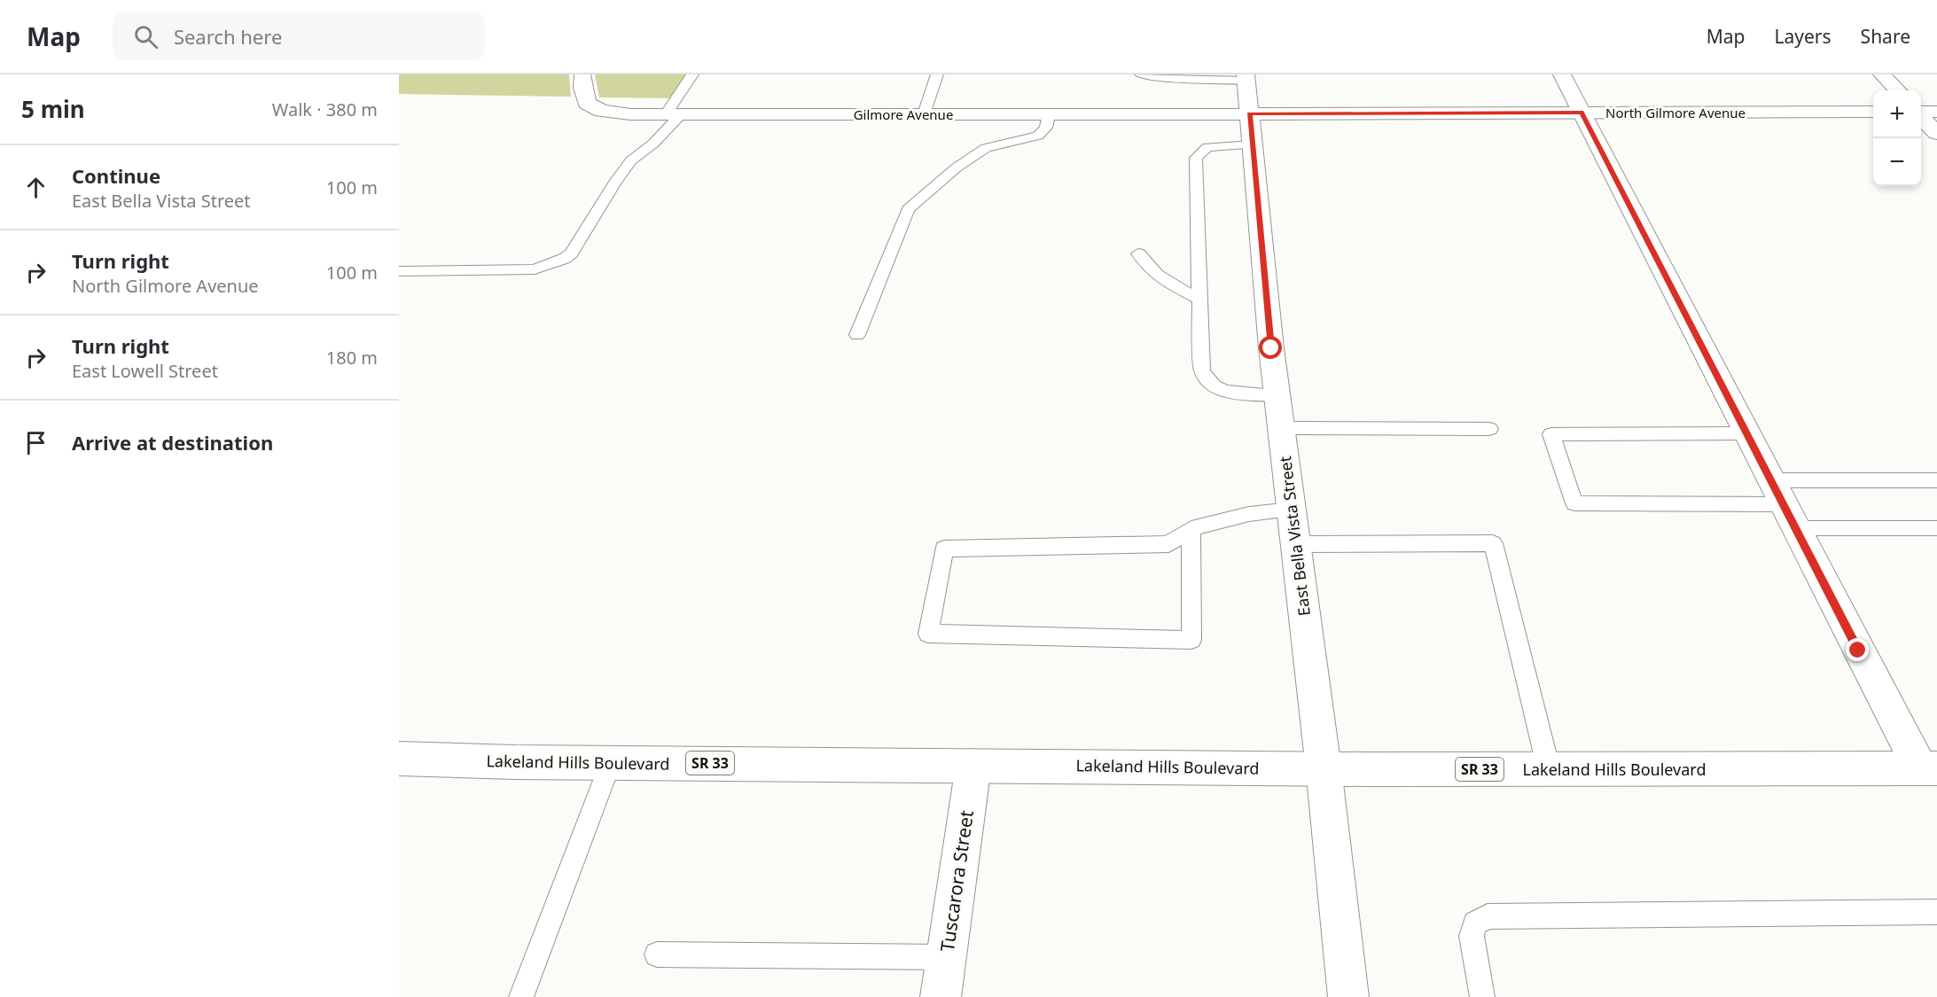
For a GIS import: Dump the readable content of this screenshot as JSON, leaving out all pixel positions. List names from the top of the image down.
{
  "streets": {
    "street": [
      "North Gilmore Avenue",
      "Gilmore Avenue",
      "East Bella Vista Street",
      "Lakeland Hills Boulevard",
      "SR 33",
      "Tuscarora Street"
    ]
  },
  "crossings": [
    ["North Gilmore Avenue", "Gilmore Avenue"],
    ["North Gilmore Avenue", "East Bella Vista Street"],
    ["Gilmore Avenue", "East Bella Vista Street"],
    ["East Bella Vista Street", "Lakeland Hills Boulevard"],
    ["Lakeland Hills Boulevard", "Tuscarora Street"]
  ],
  "page": {
    "header": "Map",
    "search": "Search here",
    "nav": ["Map", "Layers", "Share"],
    "heading": ["5 min", "Walk · 380 m"],
    "map_buttons": ["+", "−"],
    "list": [
      ["Continue", "East Bella Vista Street", "100 m"],
      ["Turn right", "North Gilmore Avenue", "100 m"],
      ["Turn right", "East Lowell Street", "180 m"],
      "Arrive at destination"
    ]
  }
}
